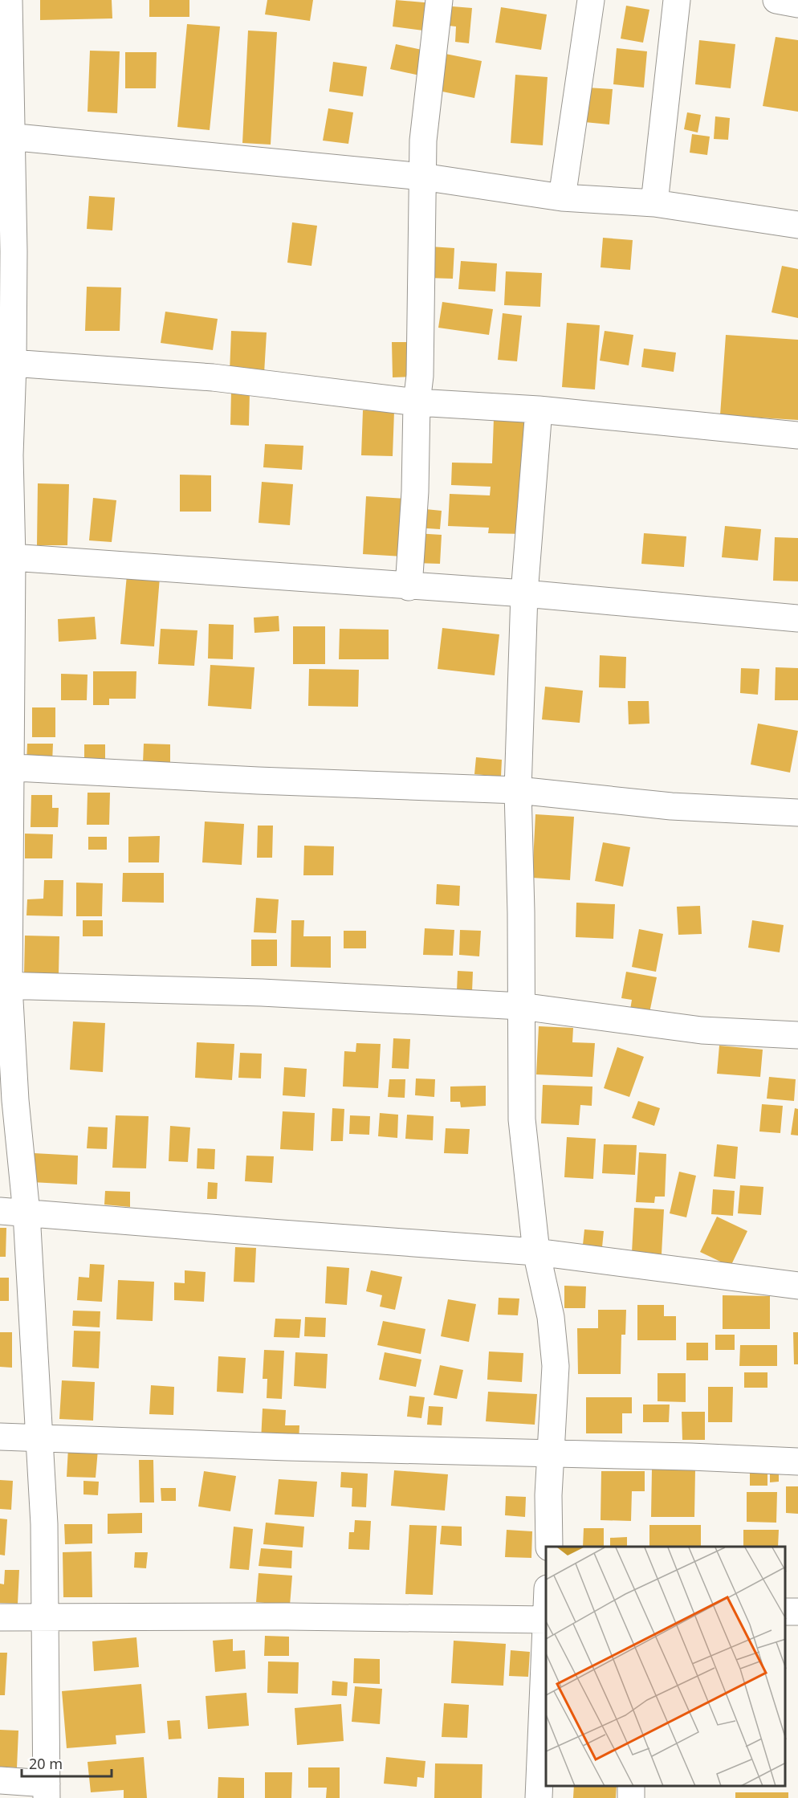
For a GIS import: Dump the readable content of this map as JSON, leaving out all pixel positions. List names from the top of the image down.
{
  "scale_bar": "20 m"
}
